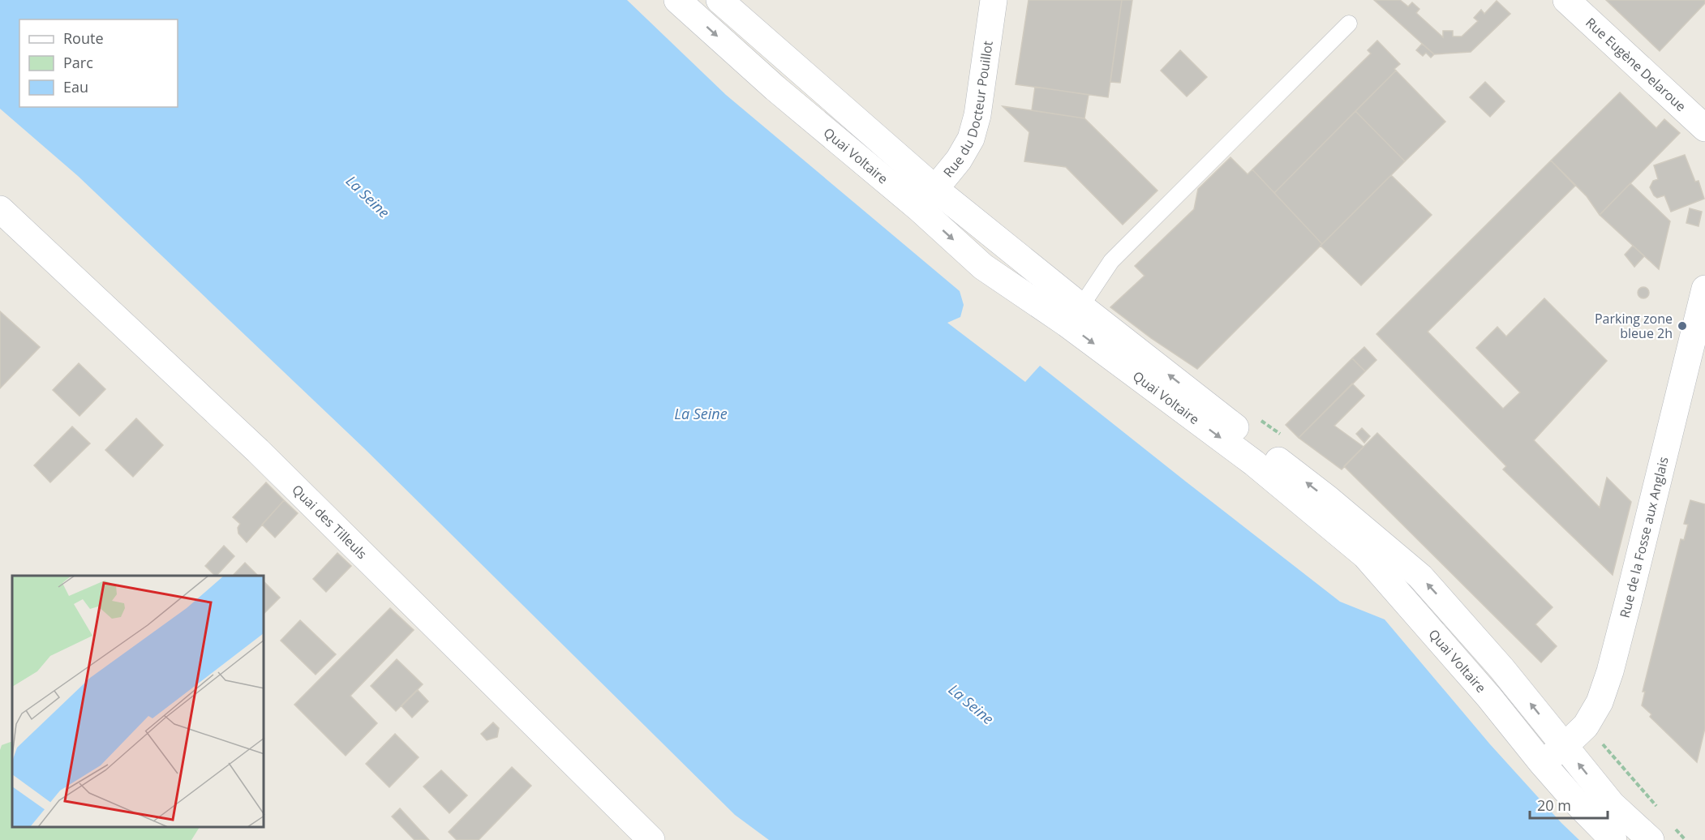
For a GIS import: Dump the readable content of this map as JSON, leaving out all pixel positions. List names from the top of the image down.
{
  "streets": {
    "street": [
      "Rue Eugène Delaroue",
      "Rue du Docteur Pouillot",
      "Quai Voltaire",
      "Quai des Tilleuls",
      "Rue de la Fosse aux Anglais"
    ]
  },
  "crossings": [
    ["Rue du Docteur Pouillot", "Quai Voltaire"],
    ["Quai Voltaire", "Rue de la Fosse aux Anglais"]
  ],
  "water": ["La Seine"],
  "places": ["Parking zone bleue 2h"],
  "legend": ["Route", "Parc", "Eau"],
  "scale_bar": "20 m"
}
